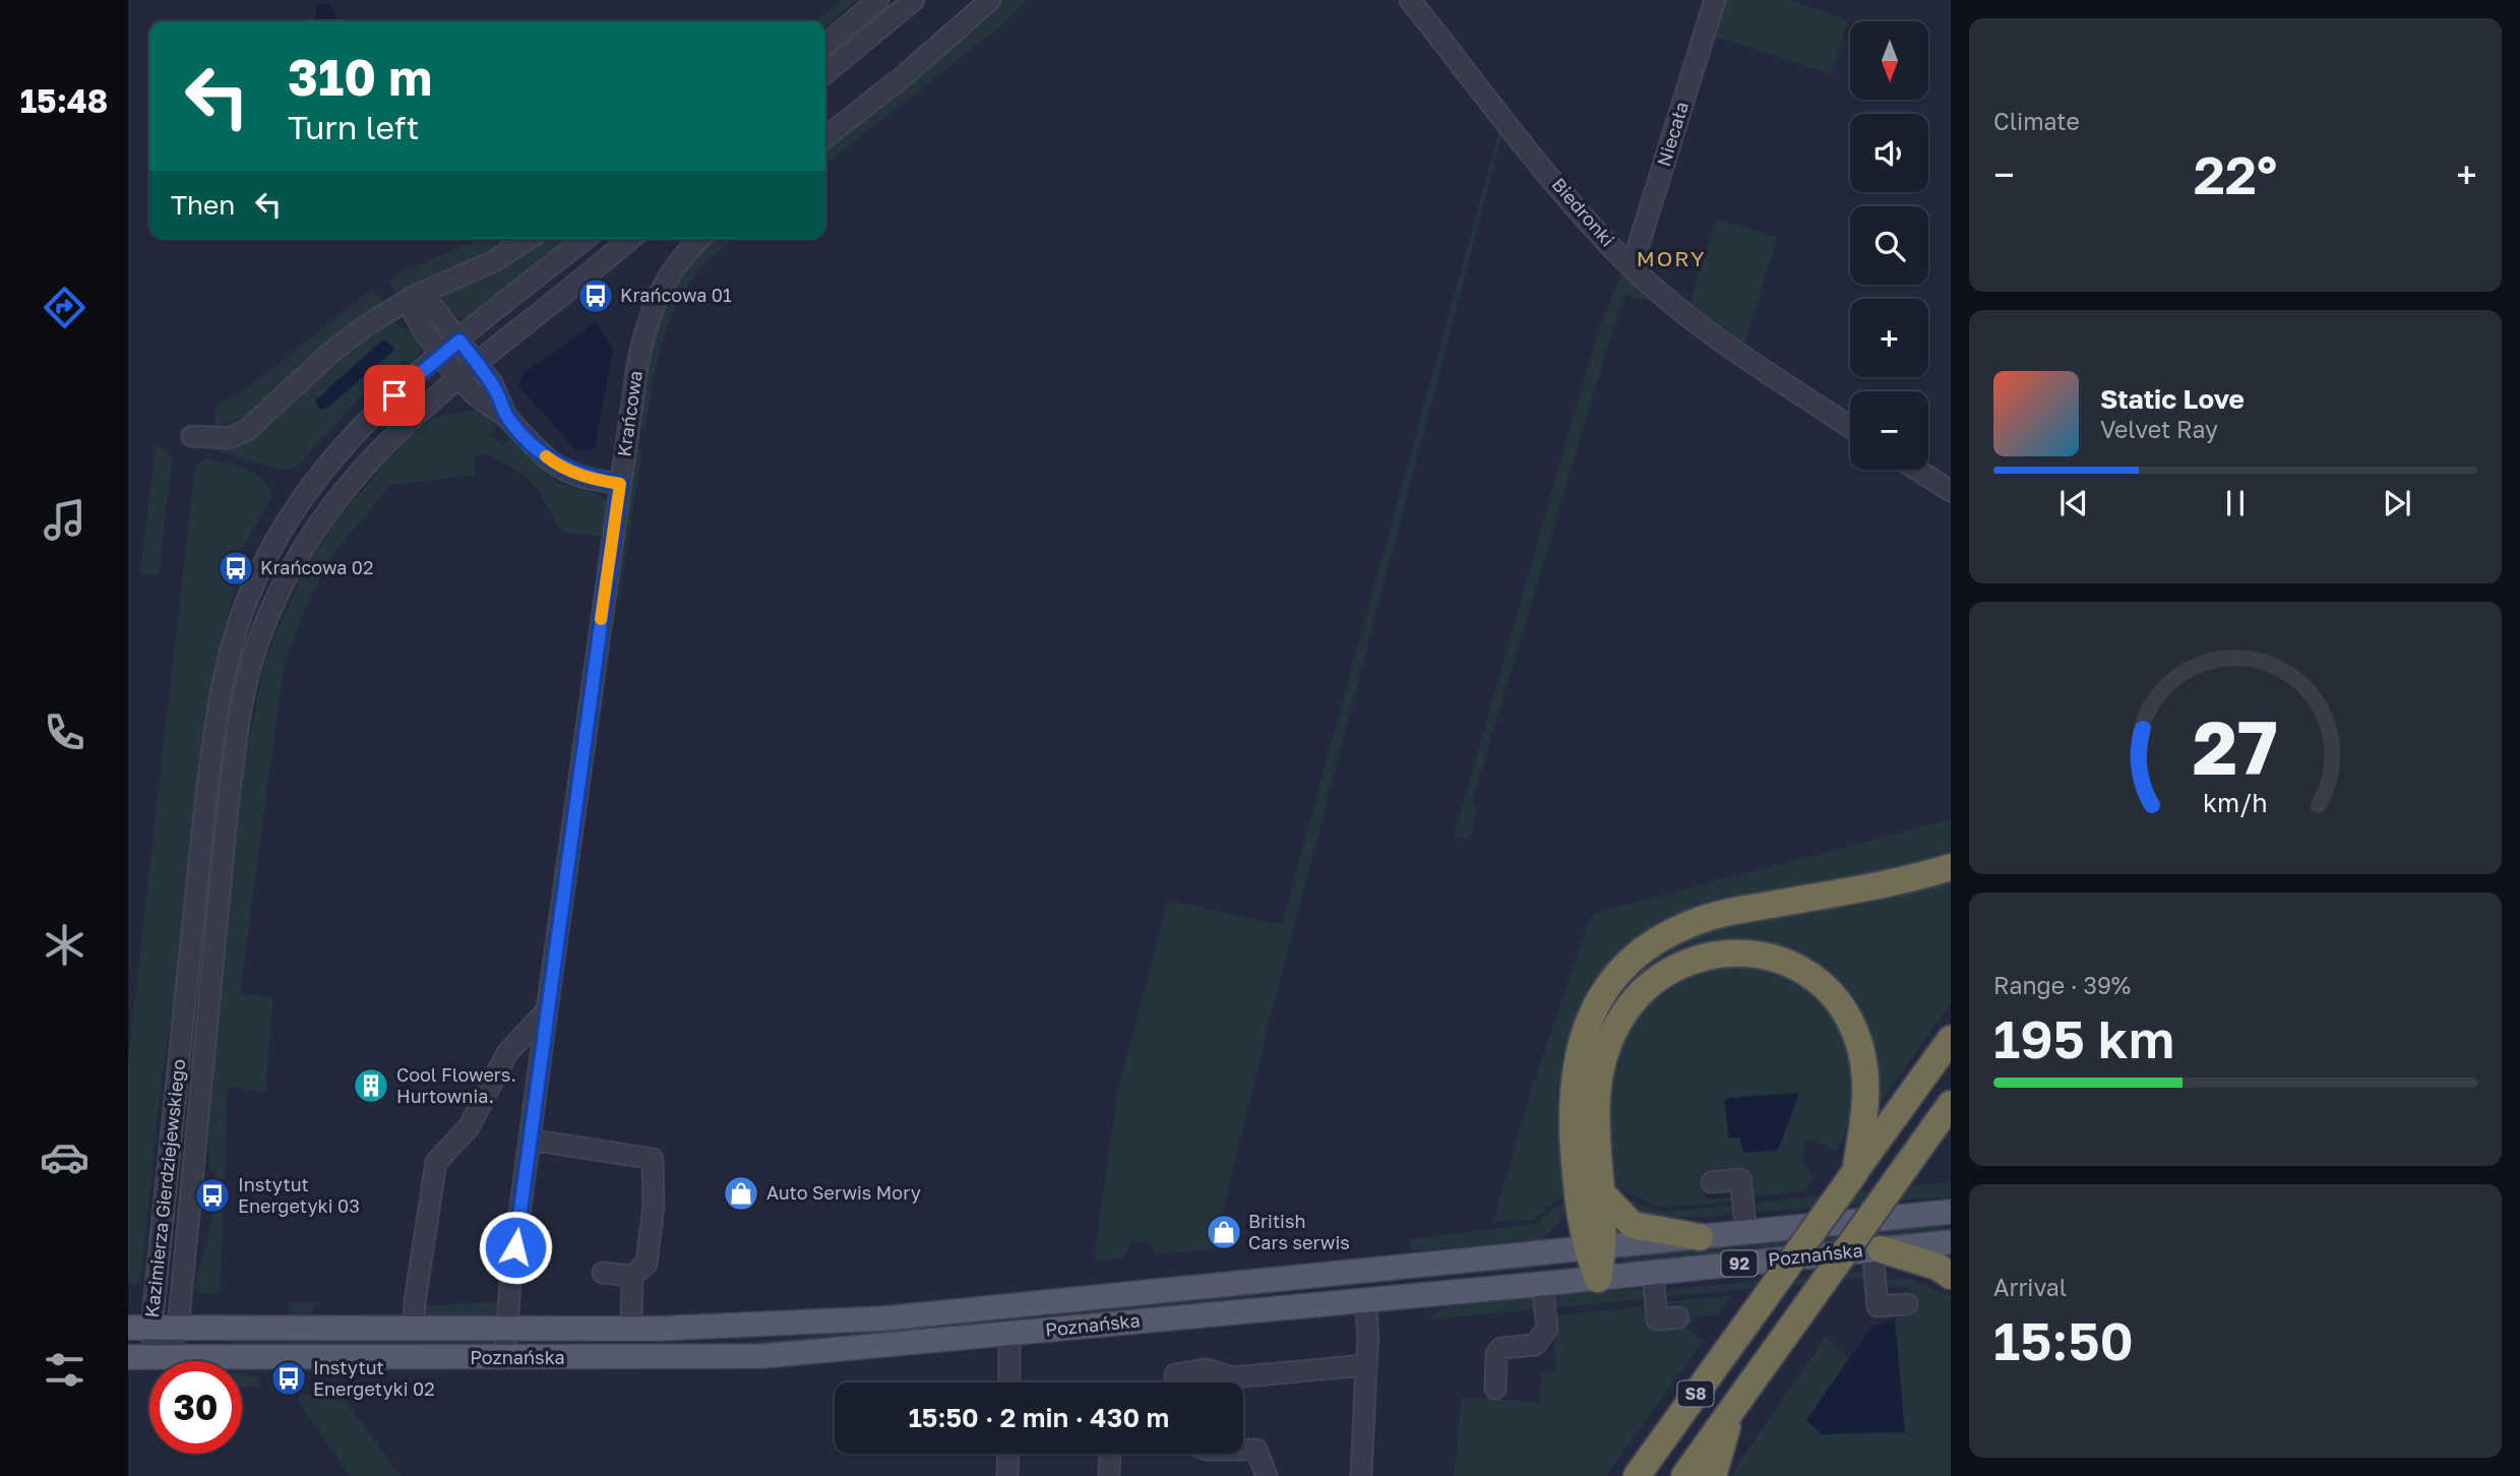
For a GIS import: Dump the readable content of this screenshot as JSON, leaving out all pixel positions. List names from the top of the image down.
{
  "streets": {
    "highway": ["S8"],
    "main road": ["Poznańska", "92"],
    "street": [
      "Niecała",
      "Biedronki",
      "Krańcowa",
      "Kazimierza Gierdziejewskiego"
    ]
  },
  "crossings": [
    ["Niecała", "Biedronki"],
    ["Krańcowa", "Poznańska"],
    ["Kazimierza Gierdziejewskiego", "Poznańska"]
  ],
  "districts": ["MORY"],
  "places": {
    "bus stop": [
      "Krańcowa 01",
      "Krańcowa 02",
      "Instytut Energetyki 03",
      "Instytut Energetyki 02"
    ],
    "building": ["Cool Flowers. Hurtownia."],
    "shop": ["Auto Serwis Mory", "British Cars serwis"]
  },
  "north": "bottom",
  "page": {
    "tabs": "15:48",
    "tile": [
      "Climate",
      ["Range · 39%", "195 km"],
      ["Arrival", "15:50"]
    ],
    "map_buttons": ["+", "−"],
    "turn": ["310 m", "Turn left"],
    "heat": ["−", "22°", "+"],
    "then": "Then",
    "song": ["Static Love", "Velvet Ray"],
    "limit": "30",
    "trip": "15:50 · 2 min · 430 m",
    "gauge": ["27", "km/h"]
  }
}
